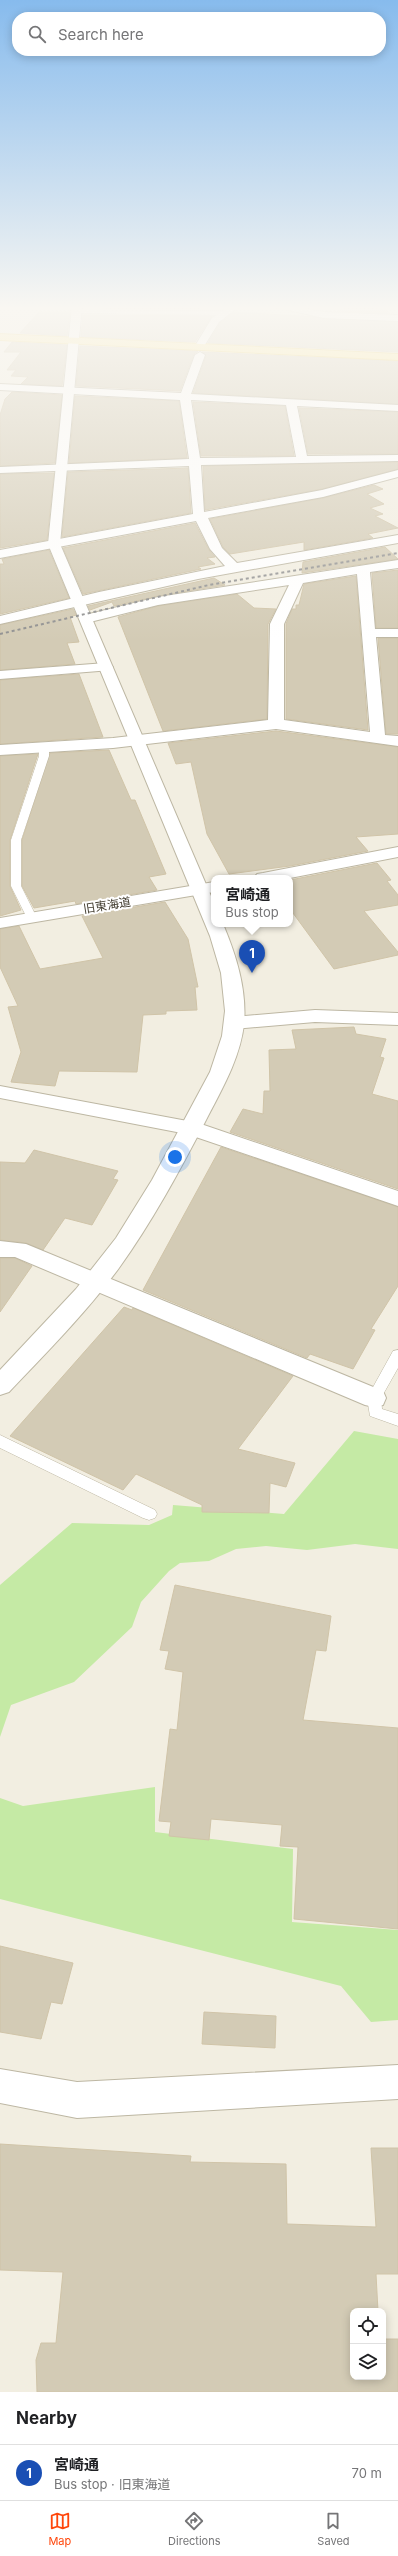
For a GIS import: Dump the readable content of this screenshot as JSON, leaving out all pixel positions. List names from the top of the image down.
{
  "streets": {
    "street": ["旧東海道"]
  },
  "page": {
    "search": "Search here",
    "popup": ["宮崎通", "Bus stop"],
    "pins": "1",
    "heading": "Nearby",
    "list": [
      {
        "mark": "1",
        "name": "宮崎通",
        "note": "Bus stop · 旧東海道",
        "value": "70 m"
      }
    ],
    "nav": ["Map", "Directions", "Saved"]
  }
}
